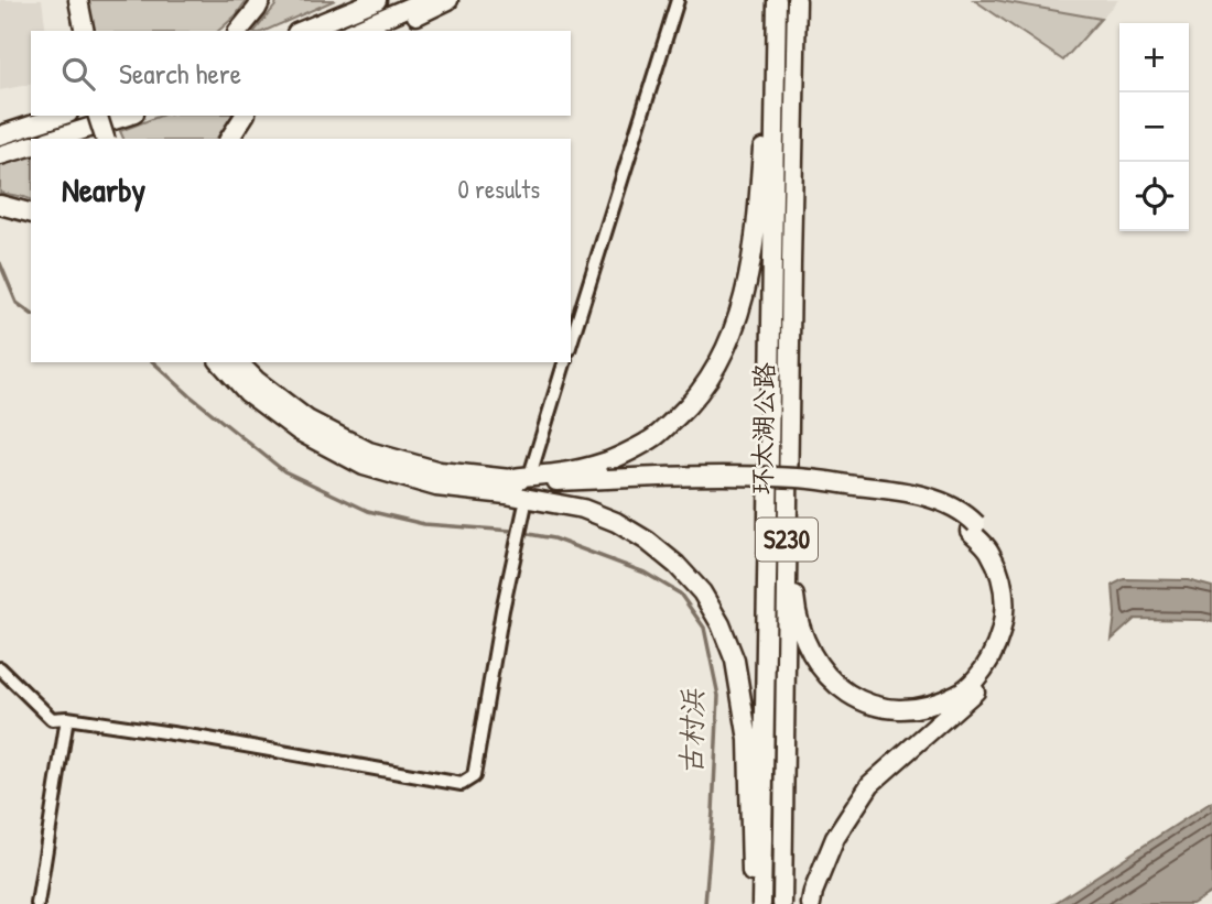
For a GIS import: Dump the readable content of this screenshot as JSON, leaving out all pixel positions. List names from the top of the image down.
{
  "streets": {
    "highway": ["环太湖公路", "S230"]
  },
  "water": ["古村浜"],
  "page": {
    "map_buttons": ["+", "−"],
    "search": "Search here",
    "heading": ["Nearby", "0 results"]
  }
}
